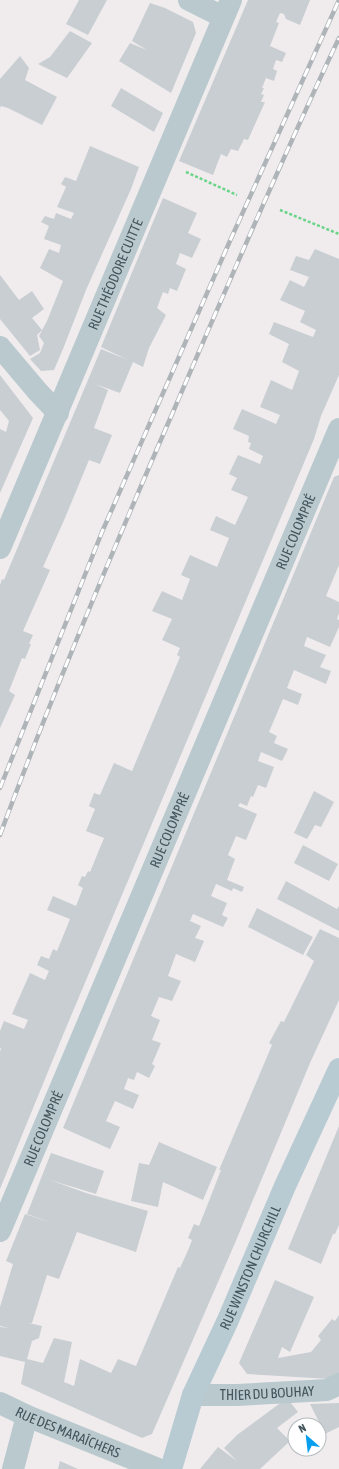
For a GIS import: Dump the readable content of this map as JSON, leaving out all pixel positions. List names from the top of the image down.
{
  "streets": {
    "main road": ["RUE WINSTON CHURCHILL"],
    "street": [
      "RUE THÉODORE CUITTE",
      "RUE COLOMPRÉ",
      "THIER DU BOUHAY",
      "RUE DES MARAÎCHERS"
    ]
  },
  "crossings": [
    ["RUE WINSTON CHURCHILL", "THIER DU BOUHAY"]
  ],
  "north": "top left"
}
